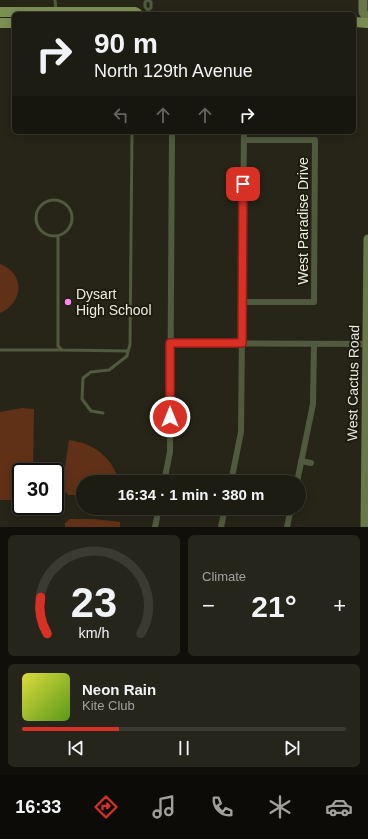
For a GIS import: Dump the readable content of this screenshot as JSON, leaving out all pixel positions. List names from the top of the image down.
{
  "streets": {
    "main road": ["West Cactus Road"],
    "street": ["West Paradise Drive"]
  },
  "places": ["Dysart High School"],
  "page": {
    "turn": ["90 m", "North 129th Avenue"],
    "limit": "30",
    "trip": "16:34 · 1 min · 380 m",
    "tile": "Climate",
    "heat": ["−", "21°", "+"],
    "song": ["Neon Rain", "Kite Club"],
    "tabs": "16:33",
    "gauge": ["23", "km/h"]
  }
}
